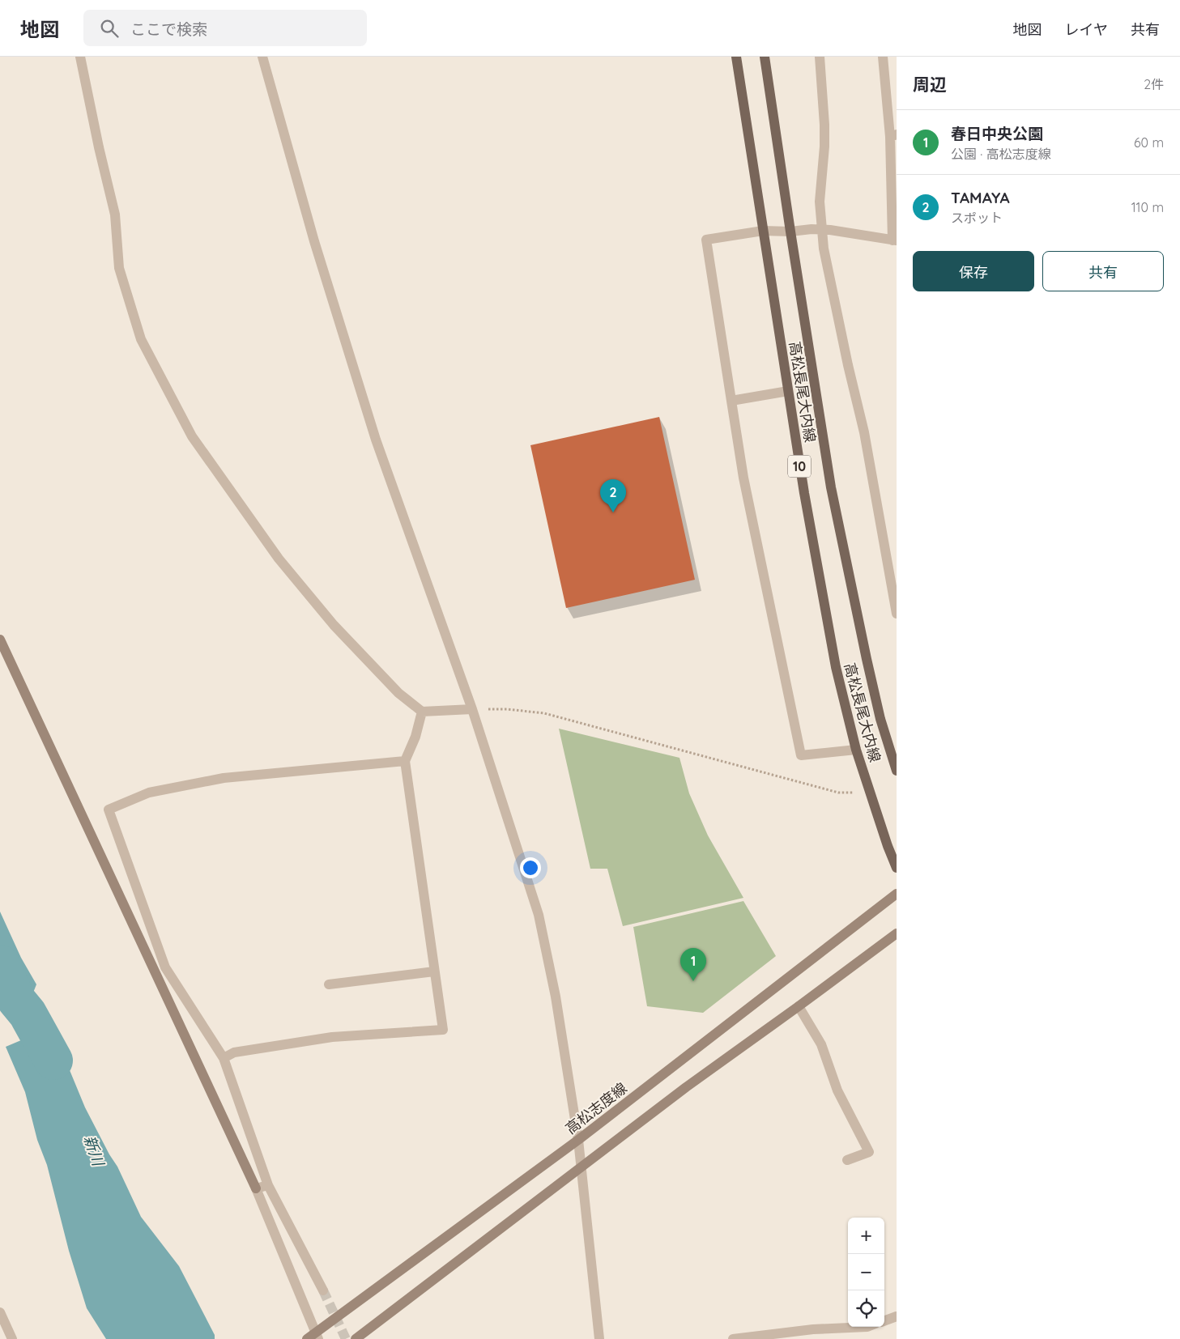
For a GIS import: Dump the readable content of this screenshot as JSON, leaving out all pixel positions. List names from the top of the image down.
{
  "streets": {
    "main road": ["高松長尾大内線", "10", "高松志度線"]
  },
  "water": ["新川"],
  "page": {
    "header": "地図",
    "search": "ここで検索",
    "nav": ["地図", "レイヤ", "共有"],
    "heading": ["周辺", "2件"],
    "list": [
      {
        "mark": "1",
        "name": "春日中央公園",
        "note": "公園 · 高松志度線",
        "value": "60 m"
      },
      {
        "mark": "2",
        "name": "TAMAYA",
        "note": "スポット",
        "value": "110 m"
      }
    ],
    "buttons": ["保存", "共有"],
    "pins": ["2", "1"],
    "map_buttons": ["+", "−"]
  }
}
